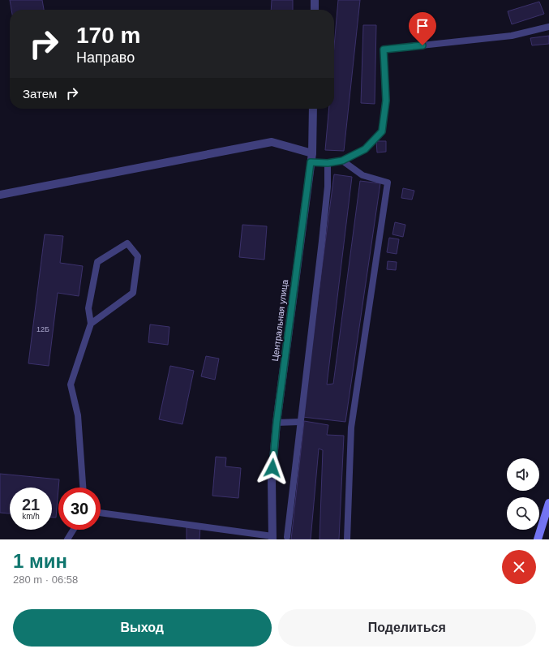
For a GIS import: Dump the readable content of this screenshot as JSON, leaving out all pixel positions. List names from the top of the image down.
{
  "streets": {
    "street": ["Центральная улица"]
  },
  "house_numbers": ["12Б"],
  "page": {
    "turn": ["170 m", "Направо"],
    "then": "Затем",
    "speed": "21 km/h",
    "limit": "30",
    "heading": ["1 мин", "280 m · 06:58"],
    "buttons": ["Выход", "Поделиться"]
  }
}
